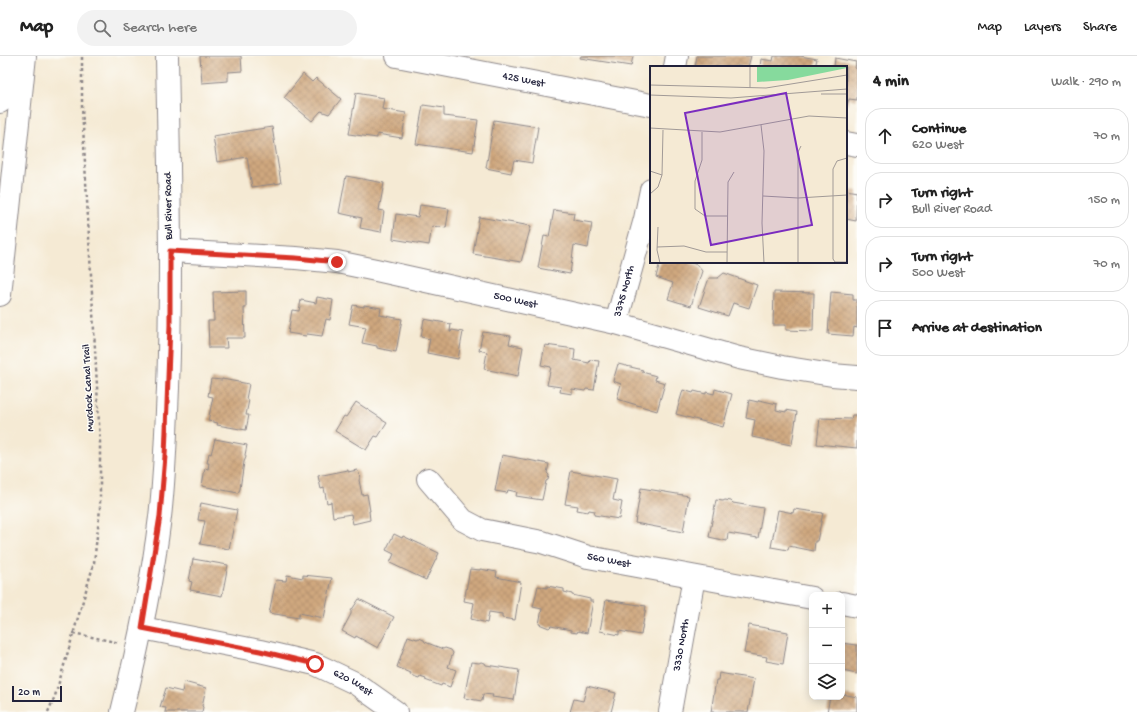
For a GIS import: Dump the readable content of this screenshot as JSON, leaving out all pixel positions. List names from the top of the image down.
{
  "streets": {
    "street": [
      "425 West",
      "Bull River Road",
      "3375 North",
      "500 West",
      "560 West",
      "3330 North",
      "620 West"
    ],
    "path": ["Murdock Canal Trail"]
  },
  "crossings": [
    ["Bull River Road", "500 West"],
    ["Bull River Road", "620 West"],
    ["3375 North", "500 West"],
    ["560 West", "3330 North"]
  ],
  "scale_bar": "20 m",
  "page": {
    "header": "Map",
    "search": "Search here",
    "nav": ["Map", "Layers", "Share"],
    "heading": ["4 min", "Walk · 290 m"],
    "list": [
      ["Continue", "620 West", "70 m"],
      ["Turn right", "Bull River Road", "150 m"],
      ["Turn right", "500 West", "70 m"],
      "Arrive at destination"
    ],
    "map_buttons": ["+", "−"],
    "scale": "20 m"
  }
}
